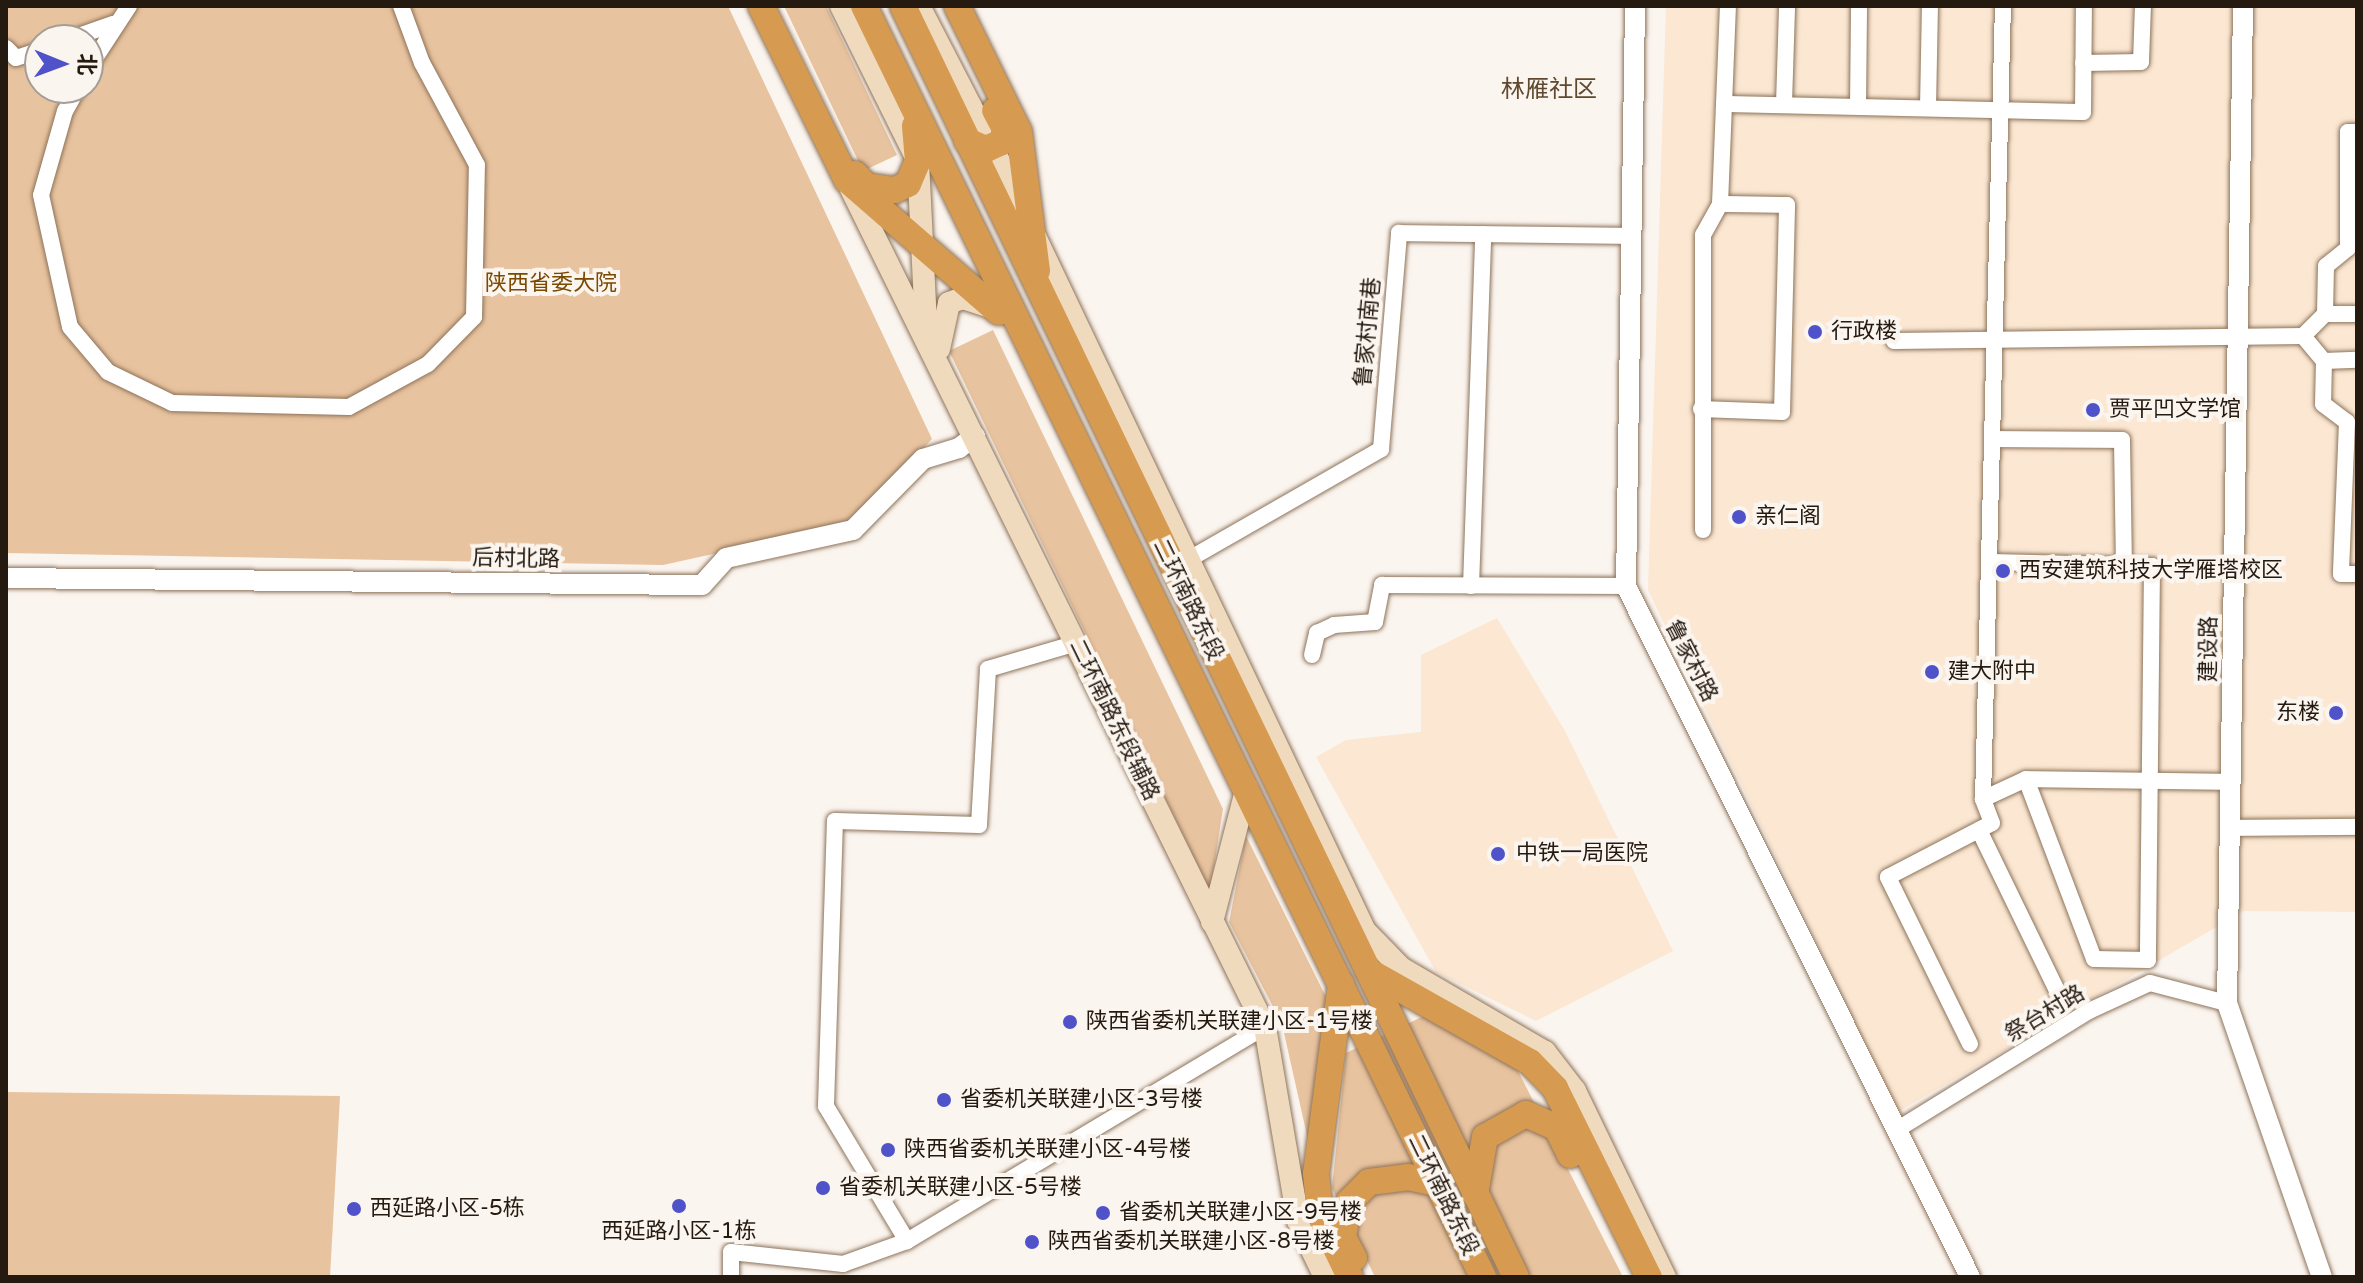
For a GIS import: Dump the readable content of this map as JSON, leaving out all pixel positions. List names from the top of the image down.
{
  "streets": {
    "highway": ["二环南路东段"],
    "main road": ["二环南路东段辅路"],
    "street": [
      "鲁家村南巷",
      "后村北路",
      "建设路",
      "鲁家村路",
      "祭台村路"
    ]
  },
  "crossings": [
    ["鲁家村南巷", "鲁家村路"],
    ["后村北路", "二环南路东段辅路"],
    ["建设路", "祭台村路"],
    ["鲁家村路", "祭台村路"]
  ],
  "districts": ["林雁社区"],
  "parks": ["陕西省委大院"],
  "places": [
    "行政楼",
    "贾平凹文学馆",
    "亲仁阁",
    "西安建筑科技大学雁塔校区",
    "建大附中",
    "东楼",
    "中铁一局医院",
    "陕西省委机关联建小区-1号楼",
    "省委机关联建小区-3号楼",
    "陕西省委机关联建小区-4号楼",
    "省委机关联建小区-5号楼",
    "西延路小区-1栋",
    "西延路小区-5栋",
    "省委机关联建小区-9号楼",
    "陕西省委机关联建小区-8号楼"
  ],
  "north": "right"
}
